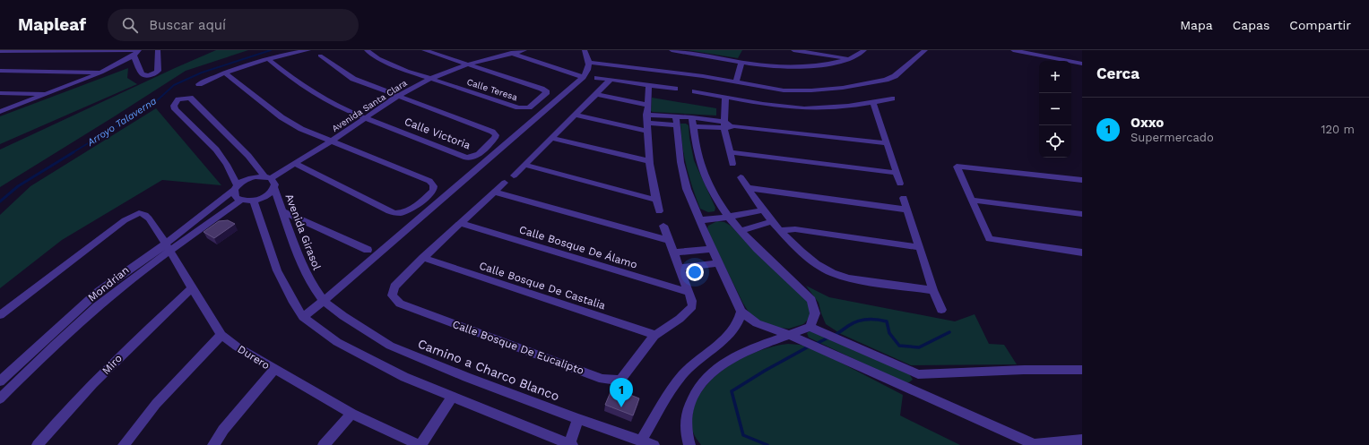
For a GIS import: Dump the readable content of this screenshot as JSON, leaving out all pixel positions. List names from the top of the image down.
{
  "streets": {
    "street": [
      "Calle Teresa",
      "Avenida Santa Clara",
      "Calle Victoria",
      "Avenida Girasol",
      "Calle Bosque De Álamo",
      "Mondrian",
      "Calle Bosque De Castalia",
      "Calle Bosque De Eucalipto",
      "Durero",
      "Miro",
      "Camino a Charco Blanco"
    ]
  },
  "crossings": [
    ["Calle Teresa", "Avenida Santa Clara"],
    ["Avenida Santa Clara", "Calle Victoria"],
    ["Avenida Santa Clara", "Avenida Girasol"],
    ["Avenida Santa Clara", "Mondrian"],
    ["Avenida Girasol", "Camino a Charco Blanco"],
    ["Calle Bosque De Álamo", "Calle Bosque De Eucalipto"],
    ["Mondrian", "Durero"],
    ["Calle Bosque De Castalia", "Calle Bosque De Eucalipto"],
    ["Durero", "Miro"]
  ],
  "water": ["Arroyo Talaverna"],
  "page": {
    "header": "Mapleaf",
    "search": "Buscar aquí",
    "nav": ["Mapa", "Capas", "Compartir"],
    "heading": "Cerca",
    "map_buttons": ["+", "−"],
    "list": [
      {
        "mark": "1",
        "name": "Oxxo",
        "note": "Supermercado",
        "value": "120 m"
      }
    ],
    "pins": "1"
  }
}
